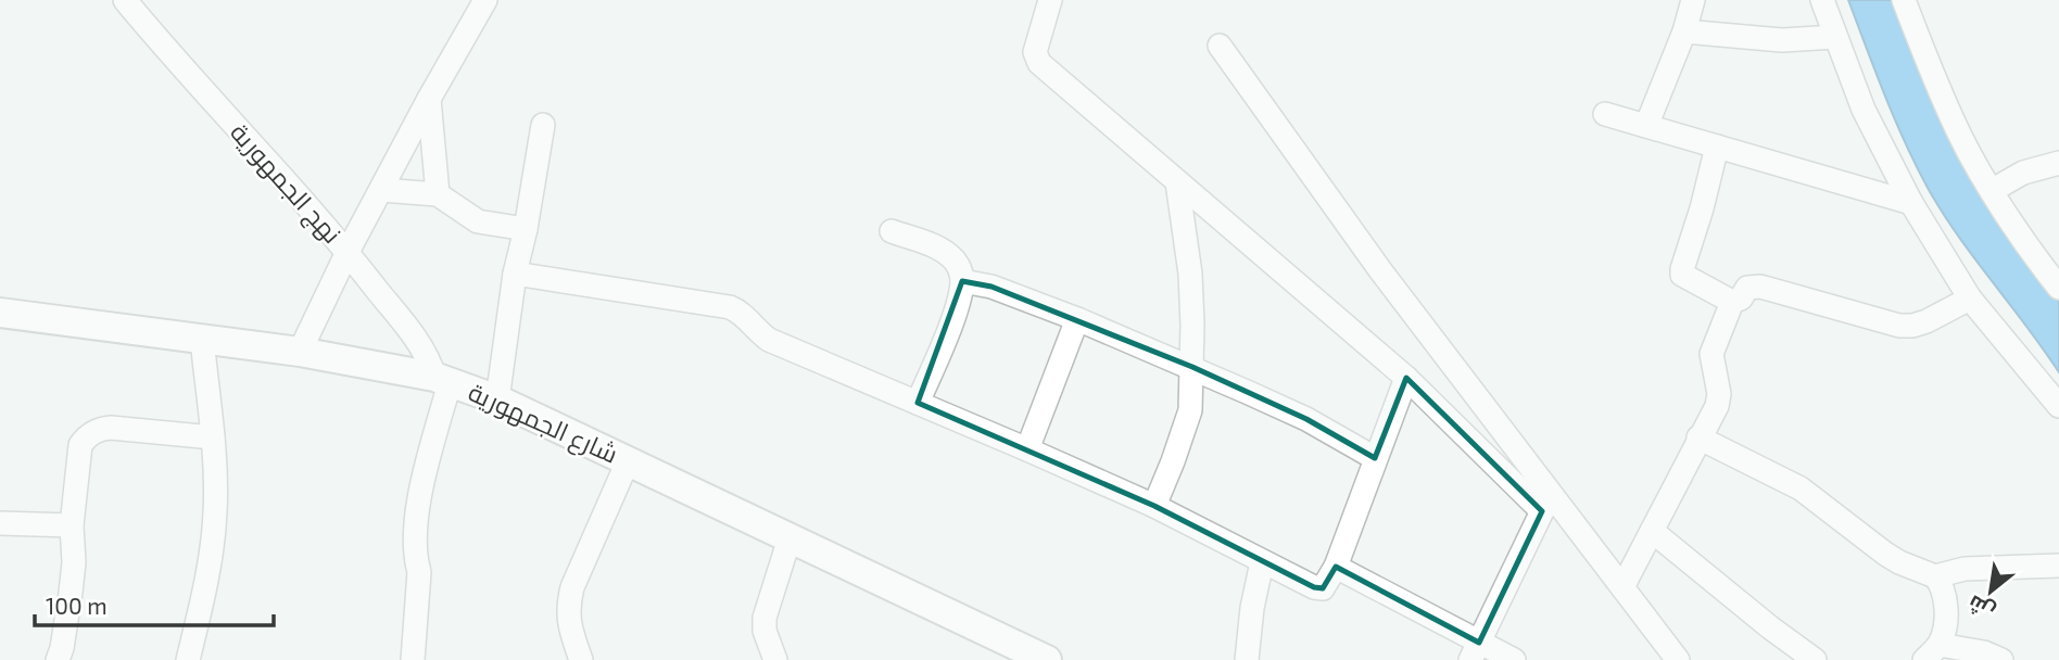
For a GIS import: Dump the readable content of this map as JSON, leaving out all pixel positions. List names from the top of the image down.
{
  "streets": {
    "main road": ["شارع الجمهورية"],
    "street": ["نهج الجمهورية"]
  },
  "crossings": [
    ["نهج الجمهورية", "شارع الجمهورية"]
  ],
  "scale_bar": "100 m",
  "north": "bottom left"
}
